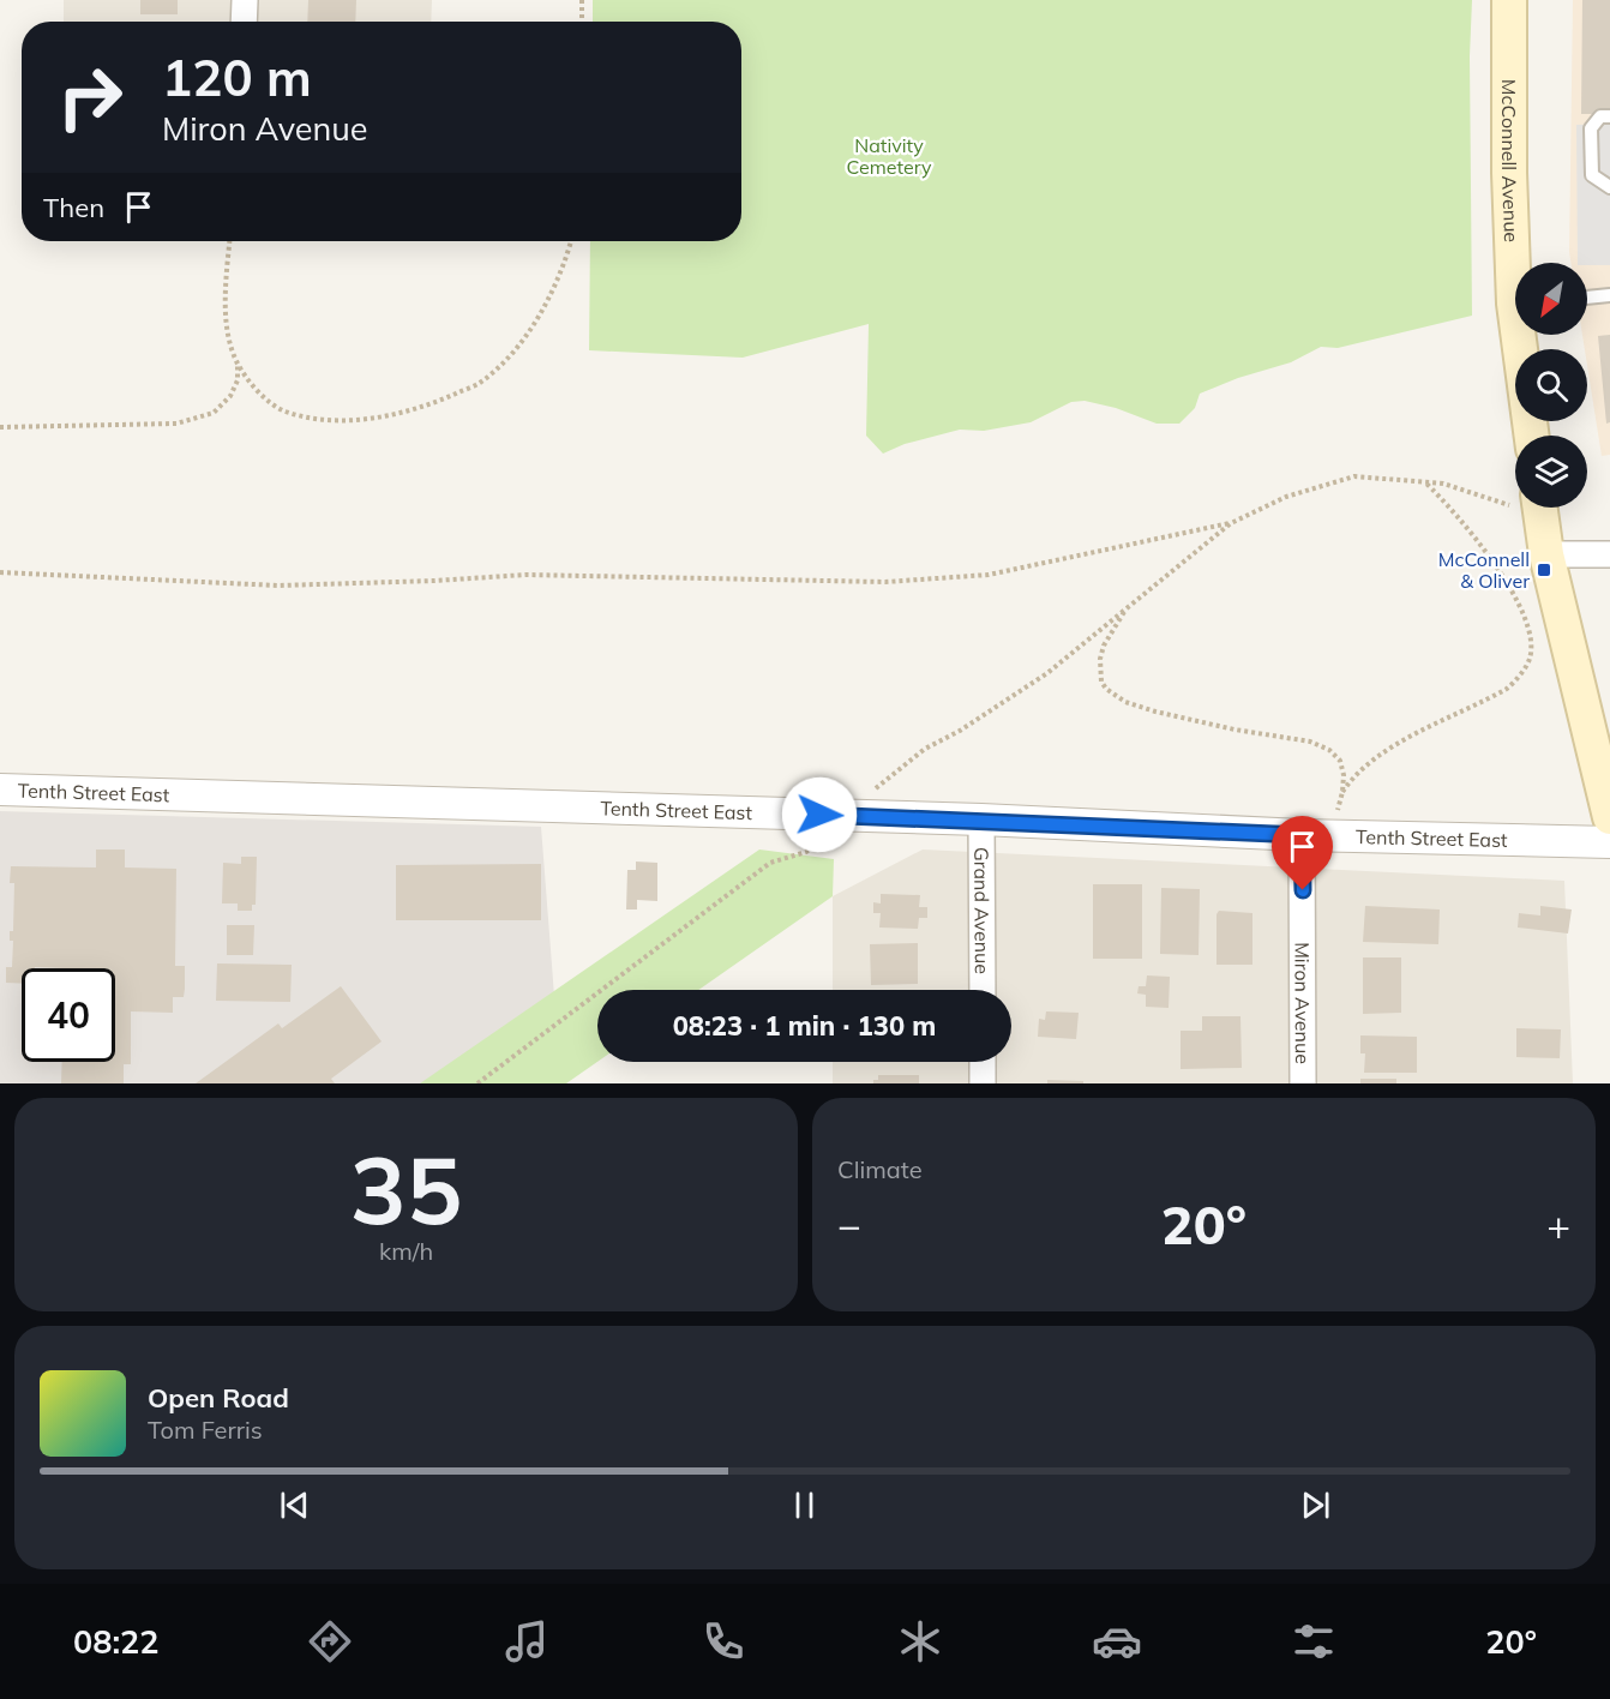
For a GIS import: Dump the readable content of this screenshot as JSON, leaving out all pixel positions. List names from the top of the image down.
{
  "streets": {
    "main road": ["McConnell Avenue"],
    "street": ["Tenth Street East", "Grand Avenue", "Miron Avenue"]
  },
  "crossings": [
    ["Tenth Street East", "Grand Avenue"],
    ["Tenth Street East", "Miron Avenue"]
  ],
  "parks": ["Nativity Cemetery"],
  "places": {
    "transit": ["McConnell & Oliver"]
  },
  "north": "bottom left",
  "page": {
    "turn": ["120 m", "Miron Avenue"],
    "then": "Then",
    "limit": "40",
    "trip": "08:23 · 1 min · 130 m",
    "tile": [
      ["35", "km/h"],
      "Climate"
    ],
    "heat": ["−", "20°", "+"],
    "song": ["Open Road", "Tom Ferris"],
    "tabs": ["08:22", "20°"]
  }
}
